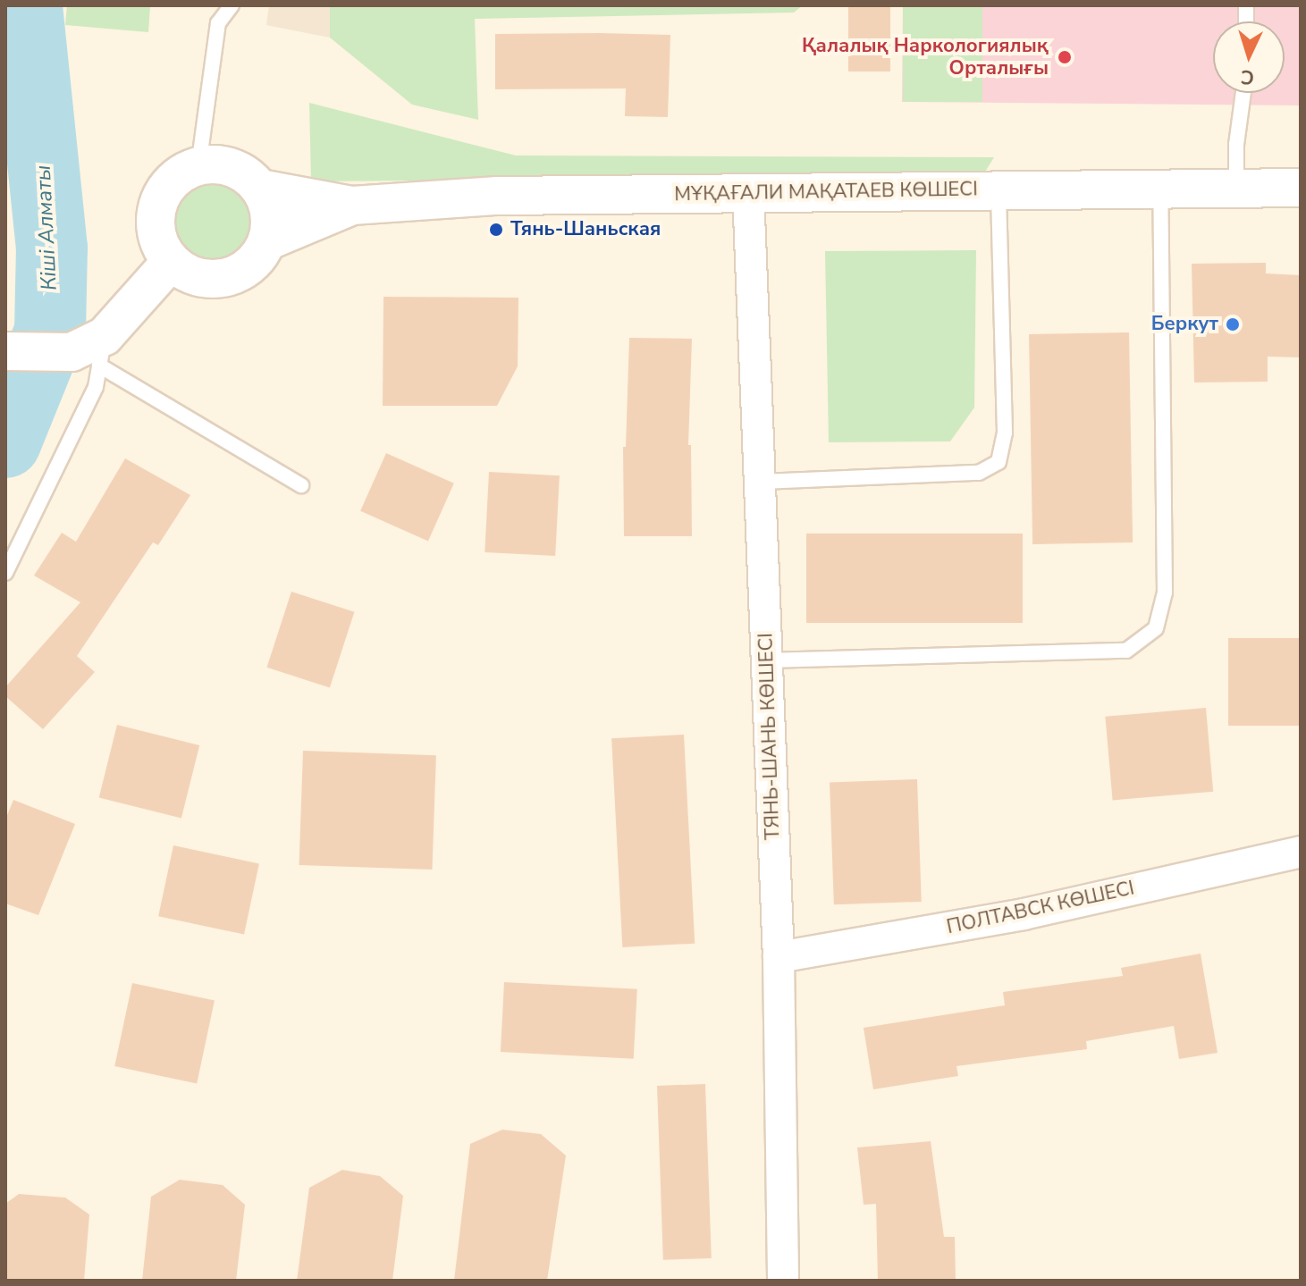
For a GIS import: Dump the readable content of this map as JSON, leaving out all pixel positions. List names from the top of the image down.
{
  "streets": {
    "street": ["МҰҚАҒАЛИ МАҚАТАЕВ КӨШЕСІ", "ТЯНЬ-ШАНЬ КӨШЕСІ", "ПОЛТАВСК КӨШЕСІ"]
  },
  "crossings": [
    ["МҰҚАҒАЛИ МАҚАТАЕВ КӨШЕСІ", "ТЯНЬ-ШАНЬ КӨШЕСІ"],
    ["ТЯНЬ-ШАНЬ КӨШЕСІ", "ПОЛТАВСК КӨШЕСІ"]
  ],
  "water": ["Кіші Алматы"],
  "places": ["Қалалық Наркологиялық Орталығы", "Тянь-Шаньская", "Беркут"],
  "north": "bottom"
}
